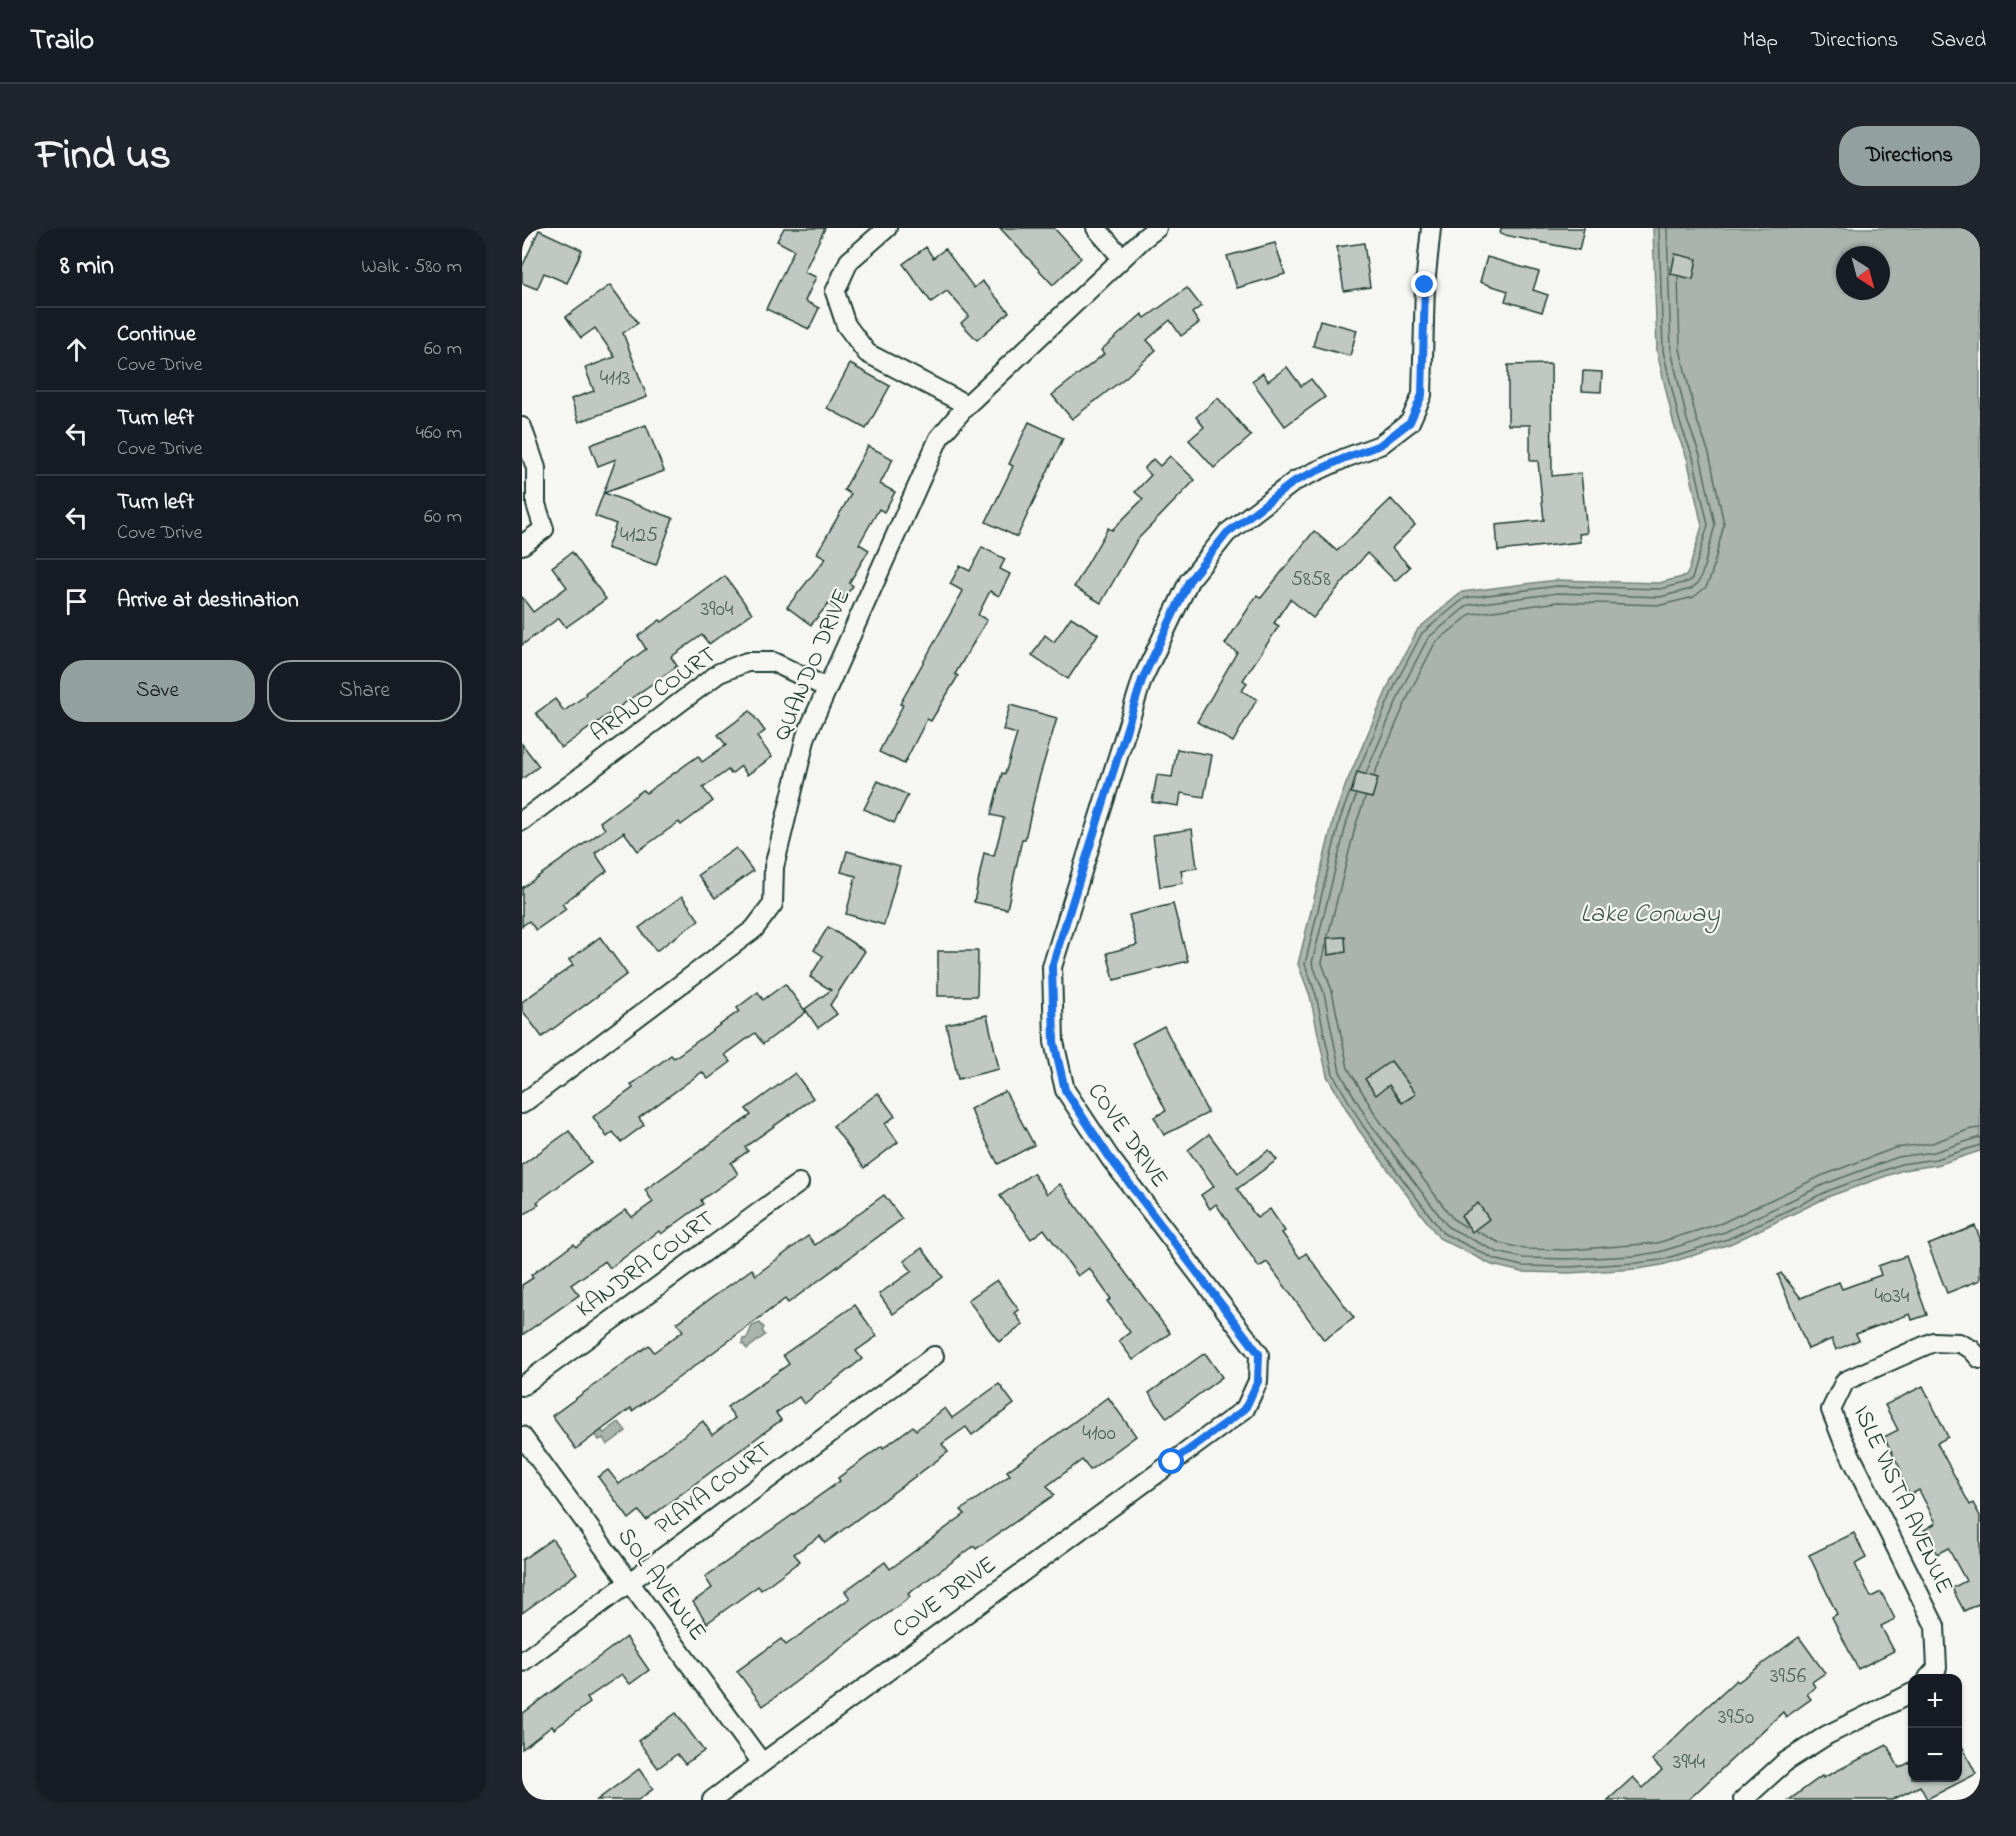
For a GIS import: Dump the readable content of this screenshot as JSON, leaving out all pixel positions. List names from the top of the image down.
{
  "streets": {
    "street": [
      "QUANDO DRIVE",
      "ARAJO COURT",
      "COVE DRIVE",
      "KANDRA COURT",
      "PLAYA COURT",
      "ISLE VISTA AVENUE",
      "SOL AVENUE"
    ]
  },
  "crossings": [
    ["QUANDO DRIVE", "ARAJO COURT"],
    ["COVE DRIVE", "SOL AVENUE"],
    ["PLAYA COURT", "SOL AVENUE"]
  ],
  "water": ["Lake Conway"],
  "house_numbers": [
    "4113",
    "4125",
    "5858",
    "3904",
    "4034",
    "4100",
    "3956",
    "3950",
    "3944"
  ],
  "north": "bottom right",
  "page": {
    "header": "Trailo",
    "nav": ["Map", "Directions", "Saved"],
    "title": "Find us",
    "buttons": [
      "Directions",
      ["Save", "Share"]
    ],
    "heading": ["8 min", "Walk · 580 m"],
    "list": [
      ["Continue", "Cove Drive", "60 m"],
      ["Turn left", "Cove Drive", "460 m"],
      ["Turn left", "Cove Drive", "60 m"],
      "Arrive at destination"
    ],
    "map_buttons": ["+", "−"]
  }
}
